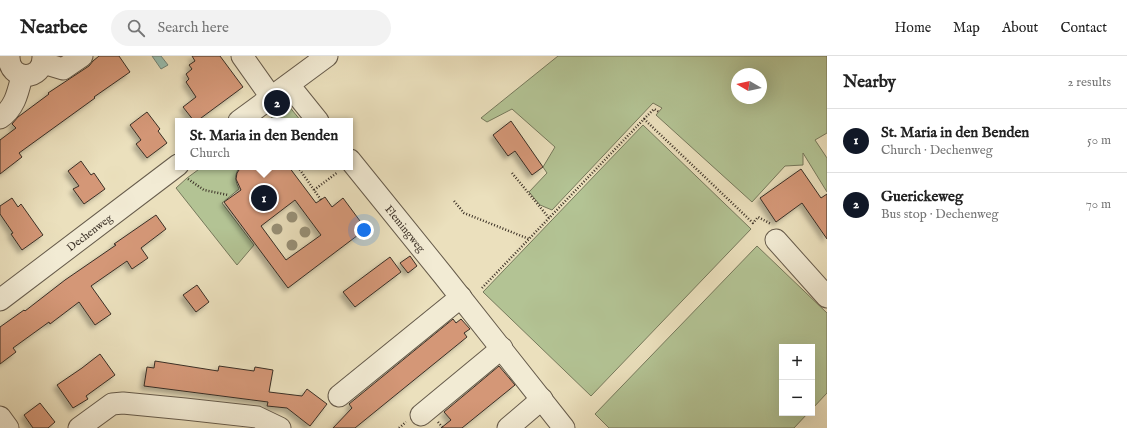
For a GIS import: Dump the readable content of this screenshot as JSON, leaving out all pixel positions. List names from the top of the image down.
{
  "streets": {
    "street": ["Flemingweg", "Dechenweg"]
  },
  "north": "left",
  "page": {
    "header": "Nearbee",
    "search": "Search here",
    "nav": [
      "Home",
      "Map",
      "About",
      "Contact"
    ],
    "heading": ["Nearby", "2 results"],
    "pins": ["2", "1"],
    "list": [
      {
        "mark": "1",
        "name": "St. Maria in den Benden",
        "note": "Church · Dechenweg",
        "value": "50 m"
      },
      {
        "mark": "2",
        "name": "Guerickeweg",
        "note": "Bus stop · Dechenweg",
        "value": "70 m"
      }
    ],
    "popup": ["St. Maria in den Benden", "Church"],
    "map_buttons": ["+", "−"]
  }
}
